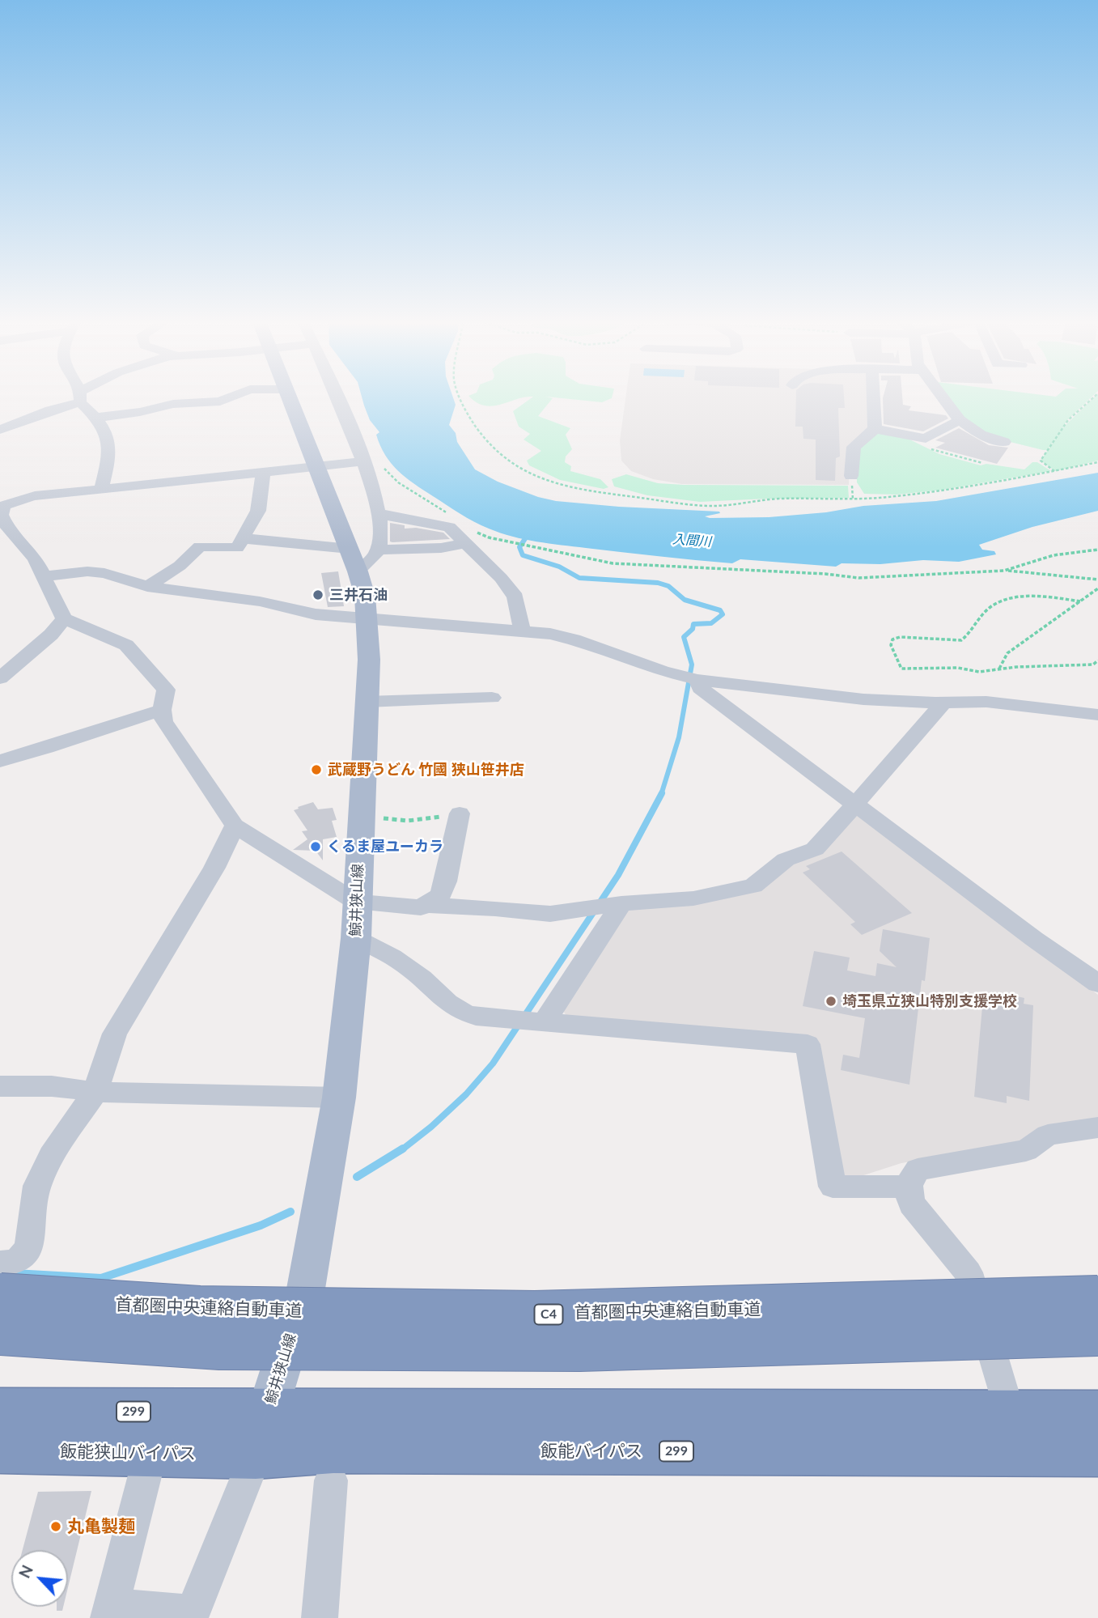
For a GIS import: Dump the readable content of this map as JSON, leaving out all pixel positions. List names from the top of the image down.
{
  "streets": {
    "highway": [
      "首都圏中央連絡自動車道",
      "C4",
      "299",
      "飯能バイパス",
      "飯能狭山バイパス"
    ],
    "main road": ["鯨井狭山線"]
  },
  "crossings": [
    ["鯨井狭山線", "299"],
    ["鯨井狭山線", "飯能バイパス"],
    ["鯨井狭山線", "飯能狭山バイパス"],
    ["299", "飯能バイパス"],
    ["299", "飯能狭山バイパス"],
    ["飯能バイパス", "飯能狭山バイパス"]
  ],
  "water": ["入間川"],
  "places": [
    "三井石油",
    "武蔵野うどん 竹國 狭山笹井店",
    "くるま屋ユーカラ",
    "埼玉県立狭山特別支援学校",
    "丸亀製麺"
  ],
  "north": "top left"
}
